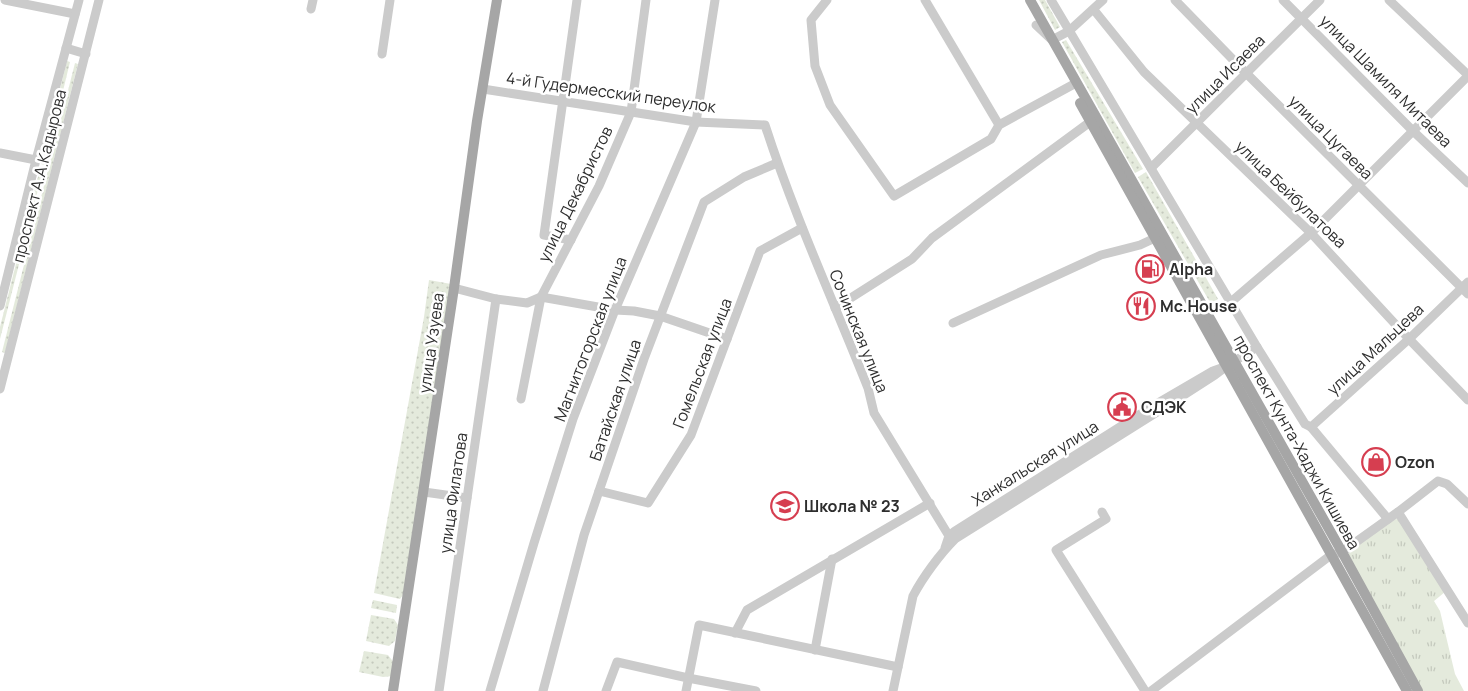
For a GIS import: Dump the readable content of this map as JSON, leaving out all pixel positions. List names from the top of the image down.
{
  "streets": {
    "main road": ["улица Узуева", "проспект Кунта-Хаджи Кишиева"],
    "street": [
      "улица Исаева",
      "улица Шамиля Митаева",
      "4-й Гудермесский переулок",
      "улица Цугаева",
      "проспект А.А.Кадырова",
      "улица Декабристов",
      "улица Бейбулатова",
      "Сочинская улица",
      "Магнитогорская улица",
      "улица Мальцева",
      "Гомельская улица",
      "Батайская улица",
      "Ханкальская улица",
      "улица Филатова"
    ]
  },
  "crossings": [
    ["улица Исаева", "улица Шамиля Митаева"],
    ["улица Исаева", "улица Цугаева"],
    ["улица Исаева", "улица Бейбулатова"],
    ["4-й Гудермесский переулок", "улица Декабристов"],
    ["4-й Гудермесский переулок", "Сочинская улица"],
    ["4-й Гудермесский переулок", "Магнитогорская улица"],
    ["4-й Гудермесский переулок", "улица Узуева"],
    ["улица Цугаева", "улица Мальцева"],
    ["улица Бейбулатова", "улица Мальцева"],
    ["Сочинская улица", "Гомельская улица"],
    ["Сочинская улица", "Батайская улица"],
    ["Сочинская улица", "Ханкальская улица"],
    ["Гомельская улица", "Батайская улица"],
    ["проспект Кунта-Хаджи Кишиева", "Ханкальская улица"]
  ],
  "places": {
    "fuel station": ["Alpha"],
    "restaurant": ["Mc.House"],
    "public building": ["СДЭК"],
    "shop": ["Ozon"],
    "school or university": ["Школа № 23"]
  }
}
